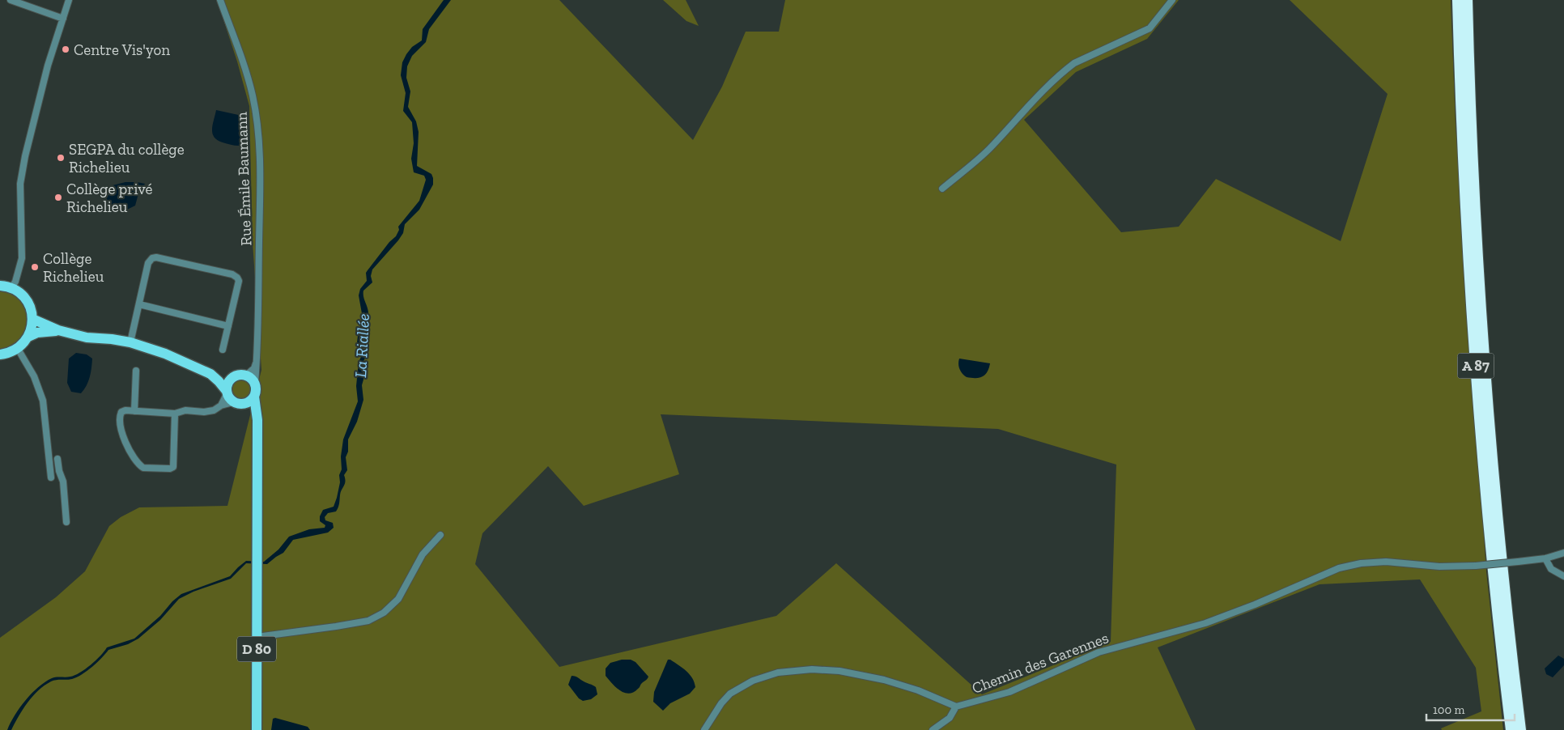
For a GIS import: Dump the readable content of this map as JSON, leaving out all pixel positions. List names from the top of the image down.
{
  "streets": {
    "highway": ["A 87"],
    "main road": ["D 80"],
    "street": ["Rue Émile Baumann", "Chemin des Garennes"]
  },
  "crossings": [
    ["Rue Émile Baumann", "D 80"]
  ],
  "water": ["La Riallée"],
  "places": [
    "Centre Vis'yon",
    "SEGPA du collège Richelieu",
    "Collège privé Richelieu",
    "Collège Richelieu"
  ],
  "scale_bar": "100 m"
}
